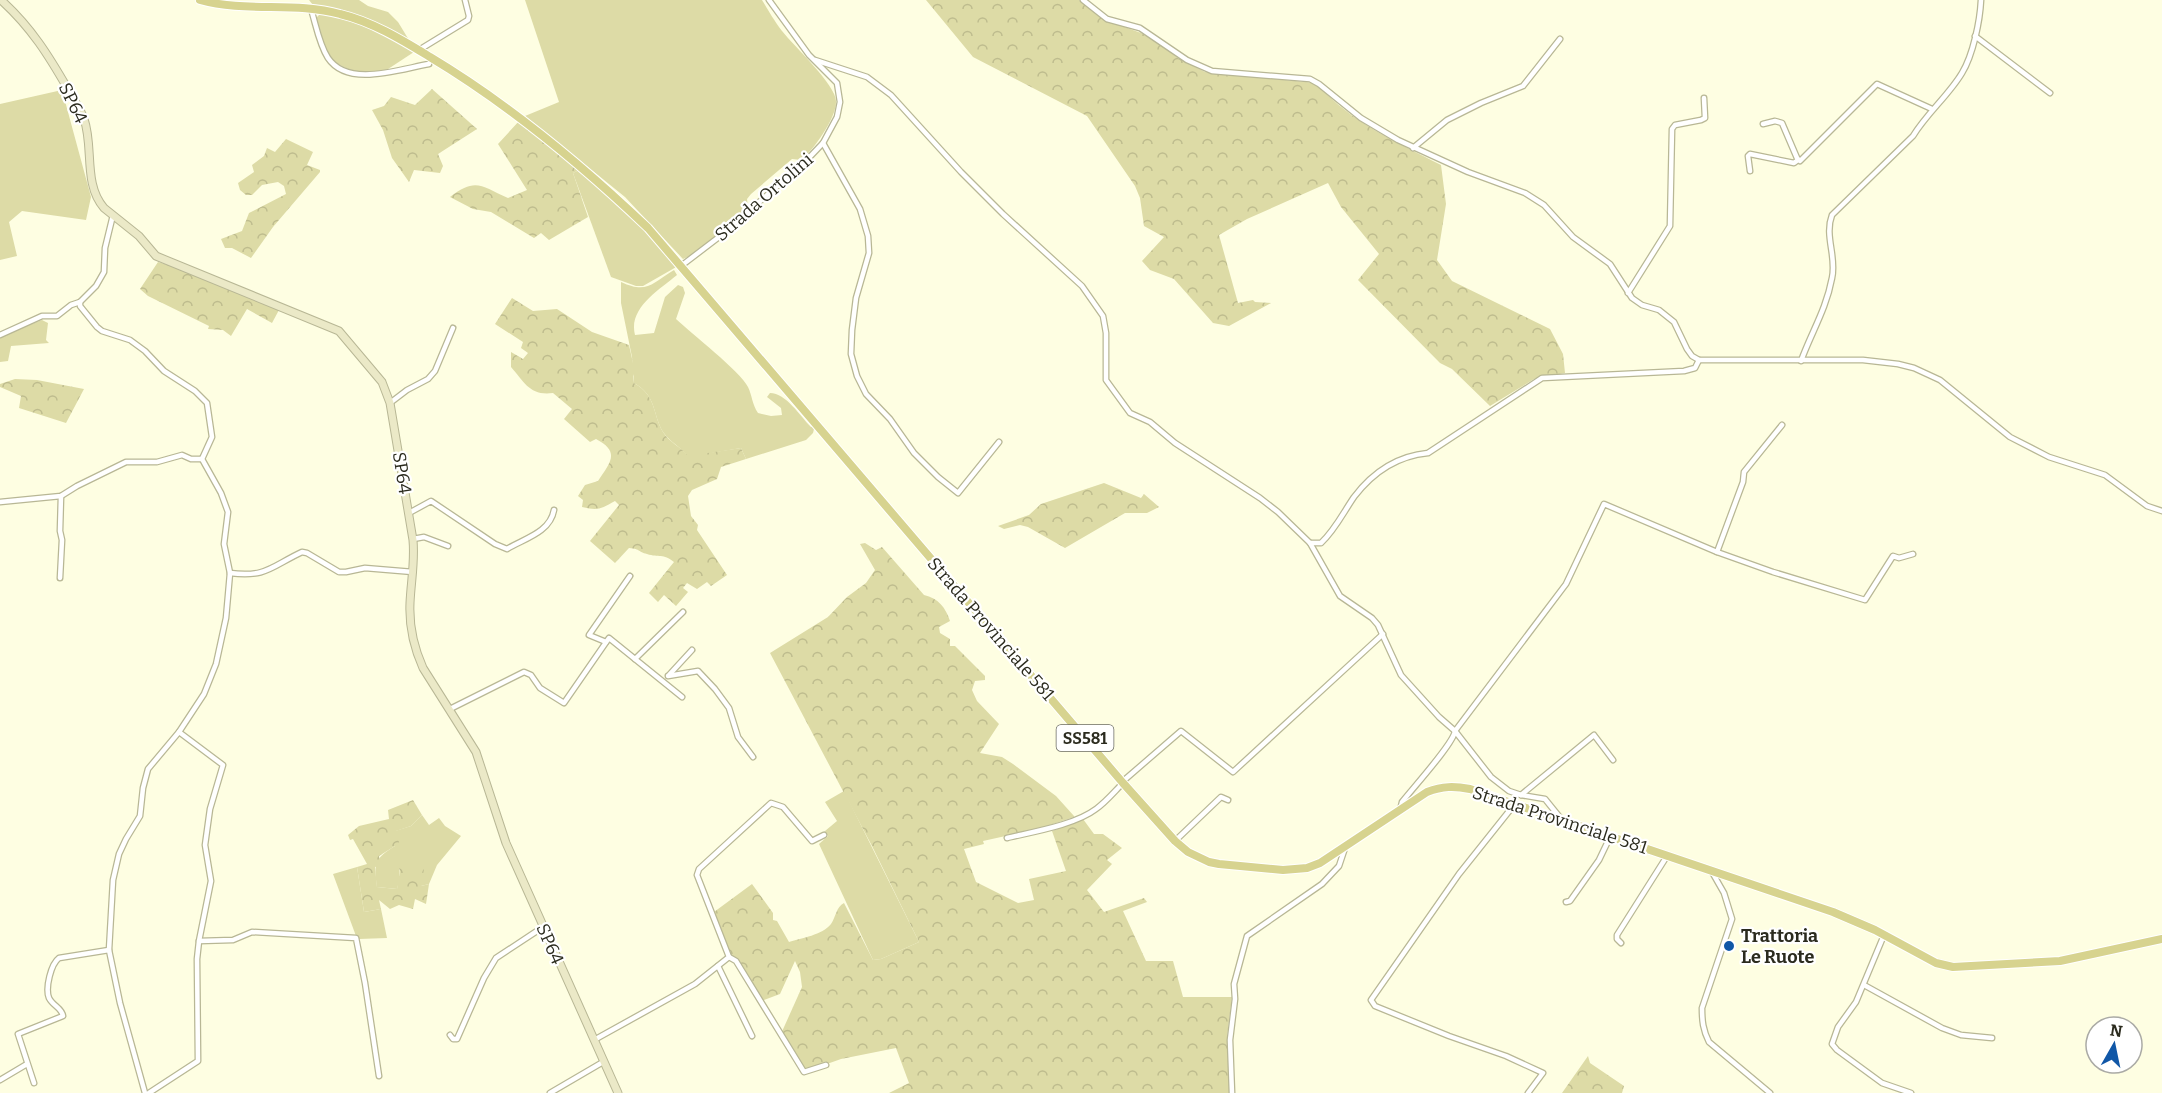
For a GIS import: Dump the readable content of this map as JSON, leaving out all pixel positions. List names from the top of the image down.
{
  "streets": {
    "main road": ["Strada Provinciale 581", "SS581"],
    "street": ["SP64", "Strada Ortolini"]
  },
  "crossings": [
    ["Strada Ortolini", "Strada Provinciale 581"]
  ],
  "places": ["Trattoria Le Ruote"],
  "north": "top"
}
